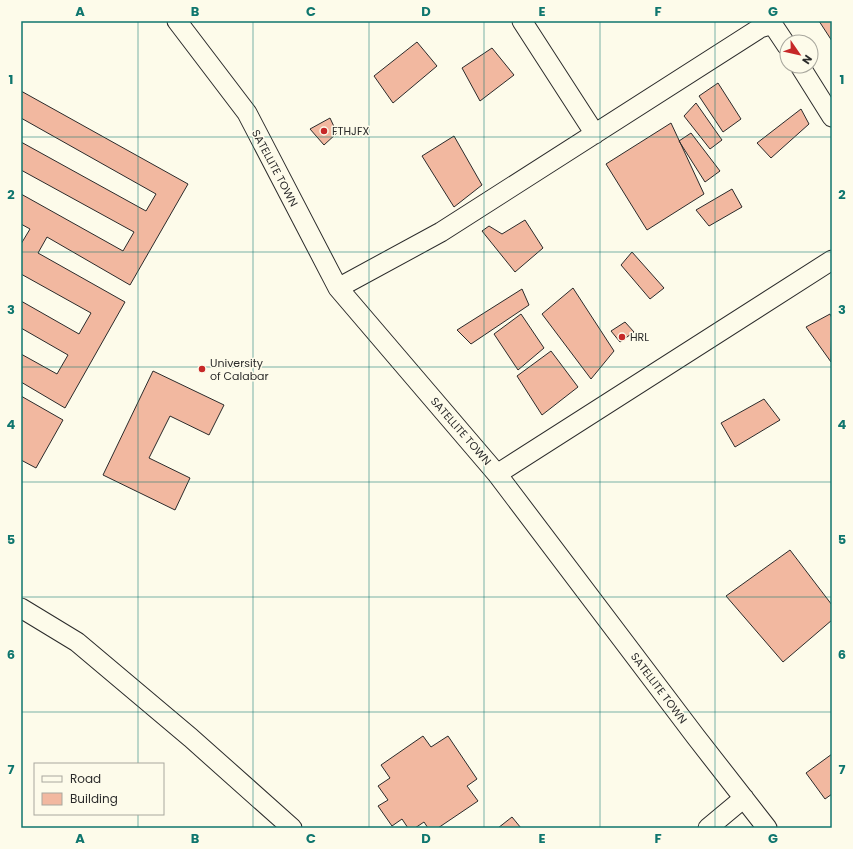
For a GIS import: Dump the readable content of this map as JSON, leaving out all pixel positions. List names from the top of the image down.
{
  "streets": {
    "street": ["SATELLITE TOWN"]
  },
  "places": ["FTHJFX", "HRL", "University of Calabar"],
  "legend": ["Road", "Building"],
  "north": "bottom right",
  "grid": {
    "columns": [
      "A",
      "B",
      "C",
      "D",
      "E",
      "F",
      "G"
    ],
    "rows": [
      "1",
      "2",
      "3",
      "4",
      "5",
      "6",
      "7"
    ]
  }
}
